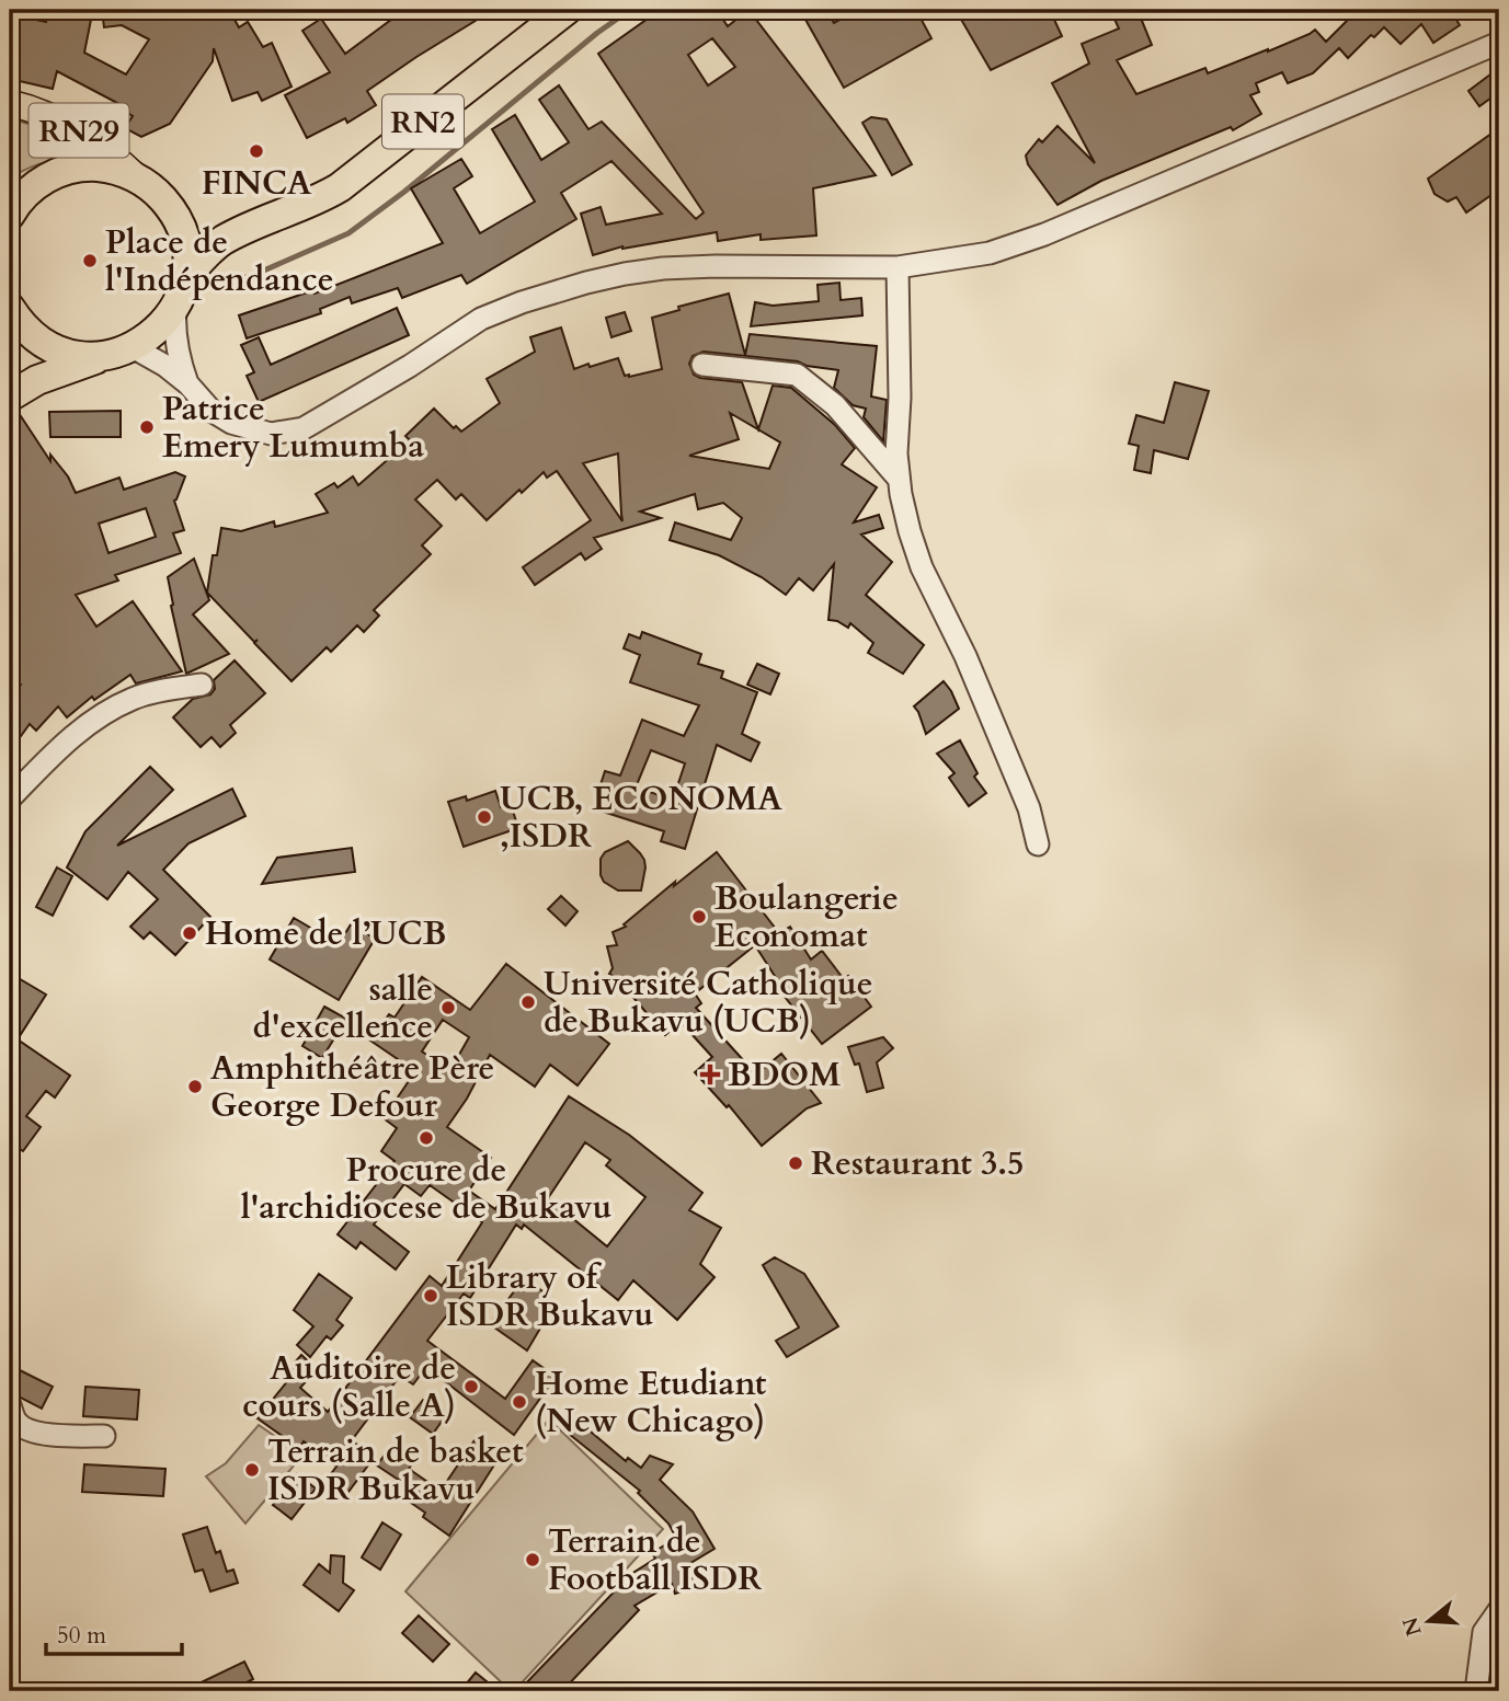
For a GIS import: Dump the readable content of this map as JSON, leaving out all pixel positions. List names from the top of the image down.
{
  "streets": {
    "highway": ["RN2"],
    "main road": ["RN29"]
  },
  "places": {
    "other": [
      "FINCA",
      "Place de l'Indépendance",
      "Patrice Emery Lumumba",
      "UCB, ECONOMA ,ISDR",
      "Boulangerie Economat",
      "Home de l’UCB",
      "Université Catholique de Bukavu (UCB)",
      "salle d'excellence",
      "Amphithéâtre Père George Defour",
      "Procure de l'archidiocese de Bukavu",
      "Restaurant 3.5",
      "Library of ISDR Bukavu",
      "Auditoire de cours (Salle A)",
      "Home Etudiant (New Chicago)",
      "Terrain de basket ISDR Bukavu",
      "Terrain de Football ISDR"
    ],
    "health": ["BDOM"]
  },
  "scale_bar": "50 m",
  "north": "left"
}
